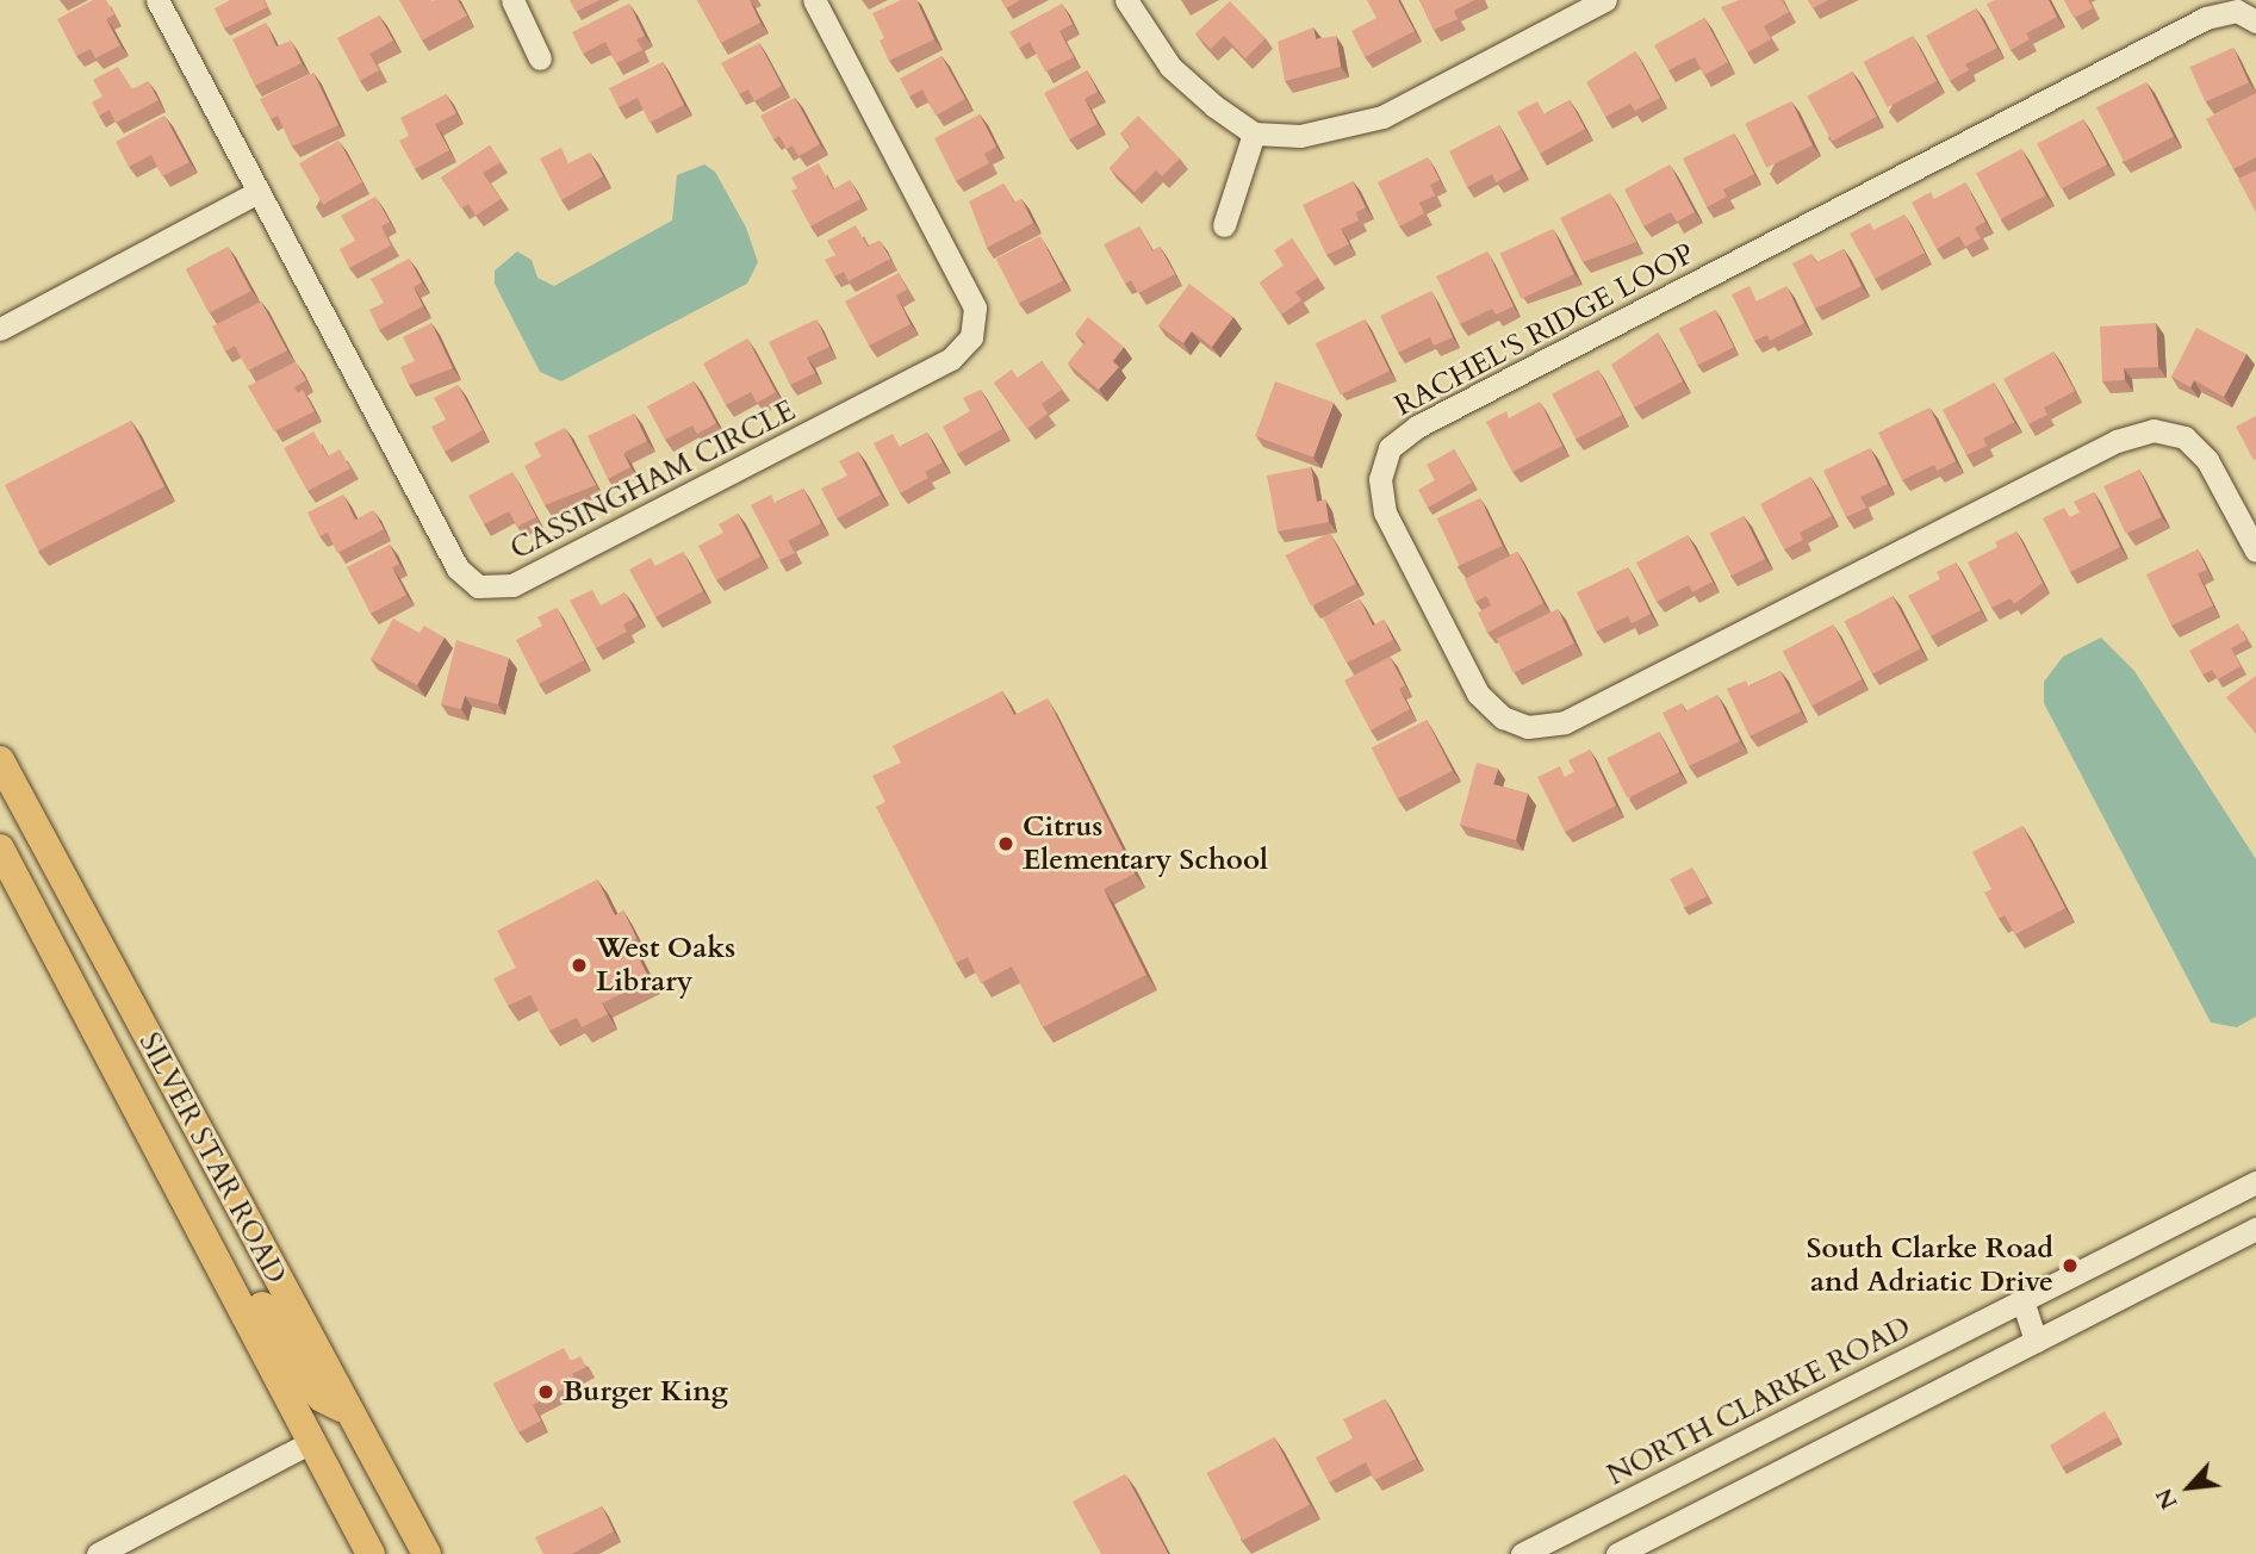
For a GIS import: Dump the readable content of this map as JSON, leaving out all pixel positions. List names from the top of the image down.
{
  "streets": {
    "main road": ["SILVER STAR ROAD"],
    "street": ["RACHEL'S RIDGE LOOP", "CASSINGHAM CIRCLE", "NORTH CLARKE ROAD"]
  },
  "places": [
    "Citrus Elementary School",
    "West Oaks Library",
    "South Clarke Road and Adriatic Drive",
    "Burger King"
  ],
  "north": "bottom left"
}
